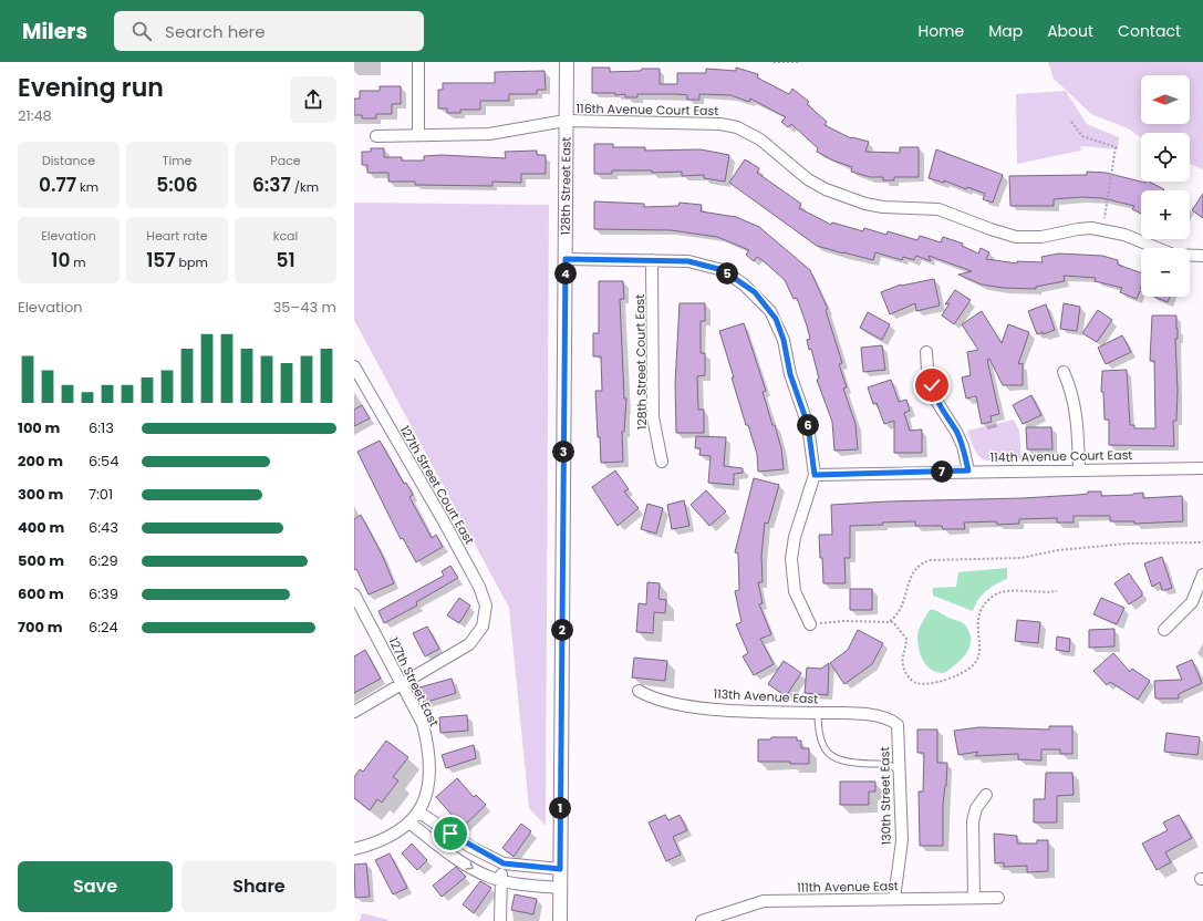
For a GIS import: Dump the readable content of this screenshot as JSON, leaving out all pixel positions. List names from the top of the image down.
{
  "streets": {
    "street": [
      "116th Avenue Court East",
      "128th Street East",
      "128th Street Court East",
      "114th Avenue Court East",
      "127th Street Court East",
      "127th Street East",
      "113th Avenue East",
      "130th Street East",
      "111th Avenue East"
    ]
  },
  "crossings": [
    ["116th Avenue Court East", "128th Street East"],
    ["127th Street Court East", "127th Street East"],
    ["113th Avenue East", "130th Street East"],
    ["130th Street East", "111th Avenue East"]
  ],
  "north": "left",
  "page": {
    "header": "Milers",
    "search": "Search here",
    "nav": [
      "Home",
      "Map",
      "About",
      "Contact"
    ],
    "heading": ["Evening run", "21:48"],
    "map_buttons": ["+", "−"],
    "stats": [
      ["Distance", "0.77 km"],
      ["Time", "5:06"],
      ["Pace", "6:37 /km"],
      ["Elevation", "10 m"],
      ["Heart rate", "157 bpm"],
      ["kcal", "51"]
    ],
    "pins": [
      "4",
      "5",
      "6",
      "3",
      "7",
      "2",
      "1"
    ],
    "chart": ["Elevation", "35–43 m"],
    "list": [
      {
        "name": "100 m",
        "note": "6:13"
      },
      {
        "name": "200 m",
        "note": "6:54"
      },
      {
        "name": "300 m",
        "note": "7:01"
      },
      {
        "name": "400 m",
        "note": "6:43"
      },
      {
        "name": "500 m",
        "note": "6:29"
      },
      {
        "name": "600 m",
        "note": "6:39"
      },
      {
        "name": "700 m",
        "note": "6:24"
      }
    ],
    "buttons": ["Save", "Share"]
  }
}
